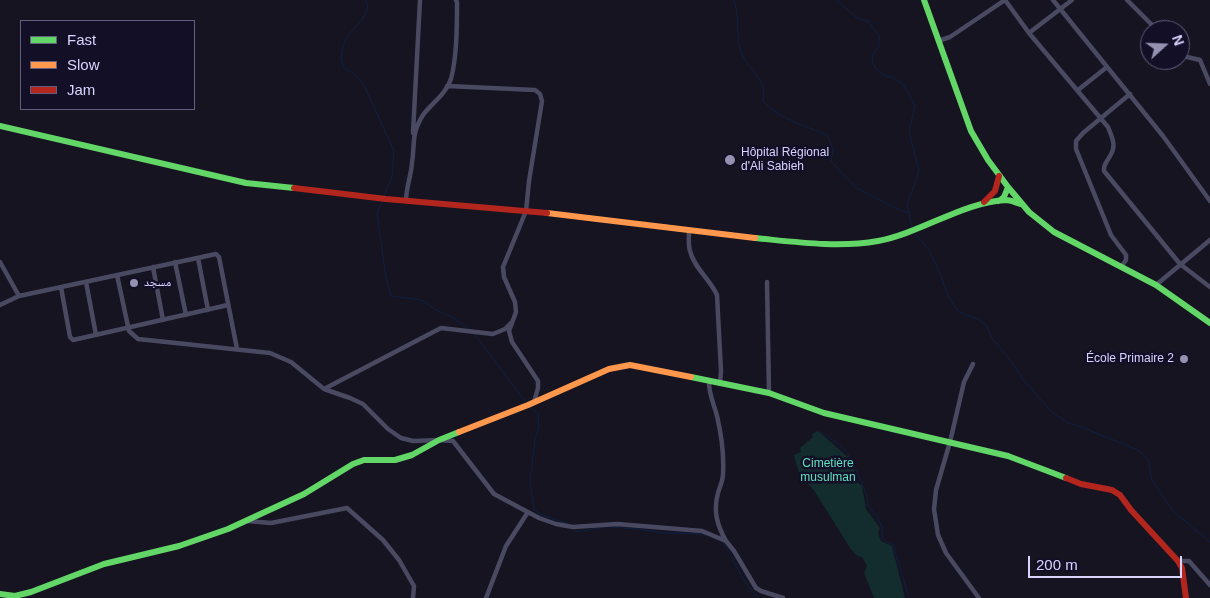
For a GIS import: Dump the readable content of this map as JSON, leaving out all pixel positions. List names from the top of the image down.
{
  "parks": ["Cimetière musulman"],
  "places": ["Hôpital Régional d'Ali Sabieh", "مسجد", "École Primaire 2"],
  "legend": ["Fast", "Slow", "Jam"],
  "scale_bar": "200 m",
  "north": "right"
}
